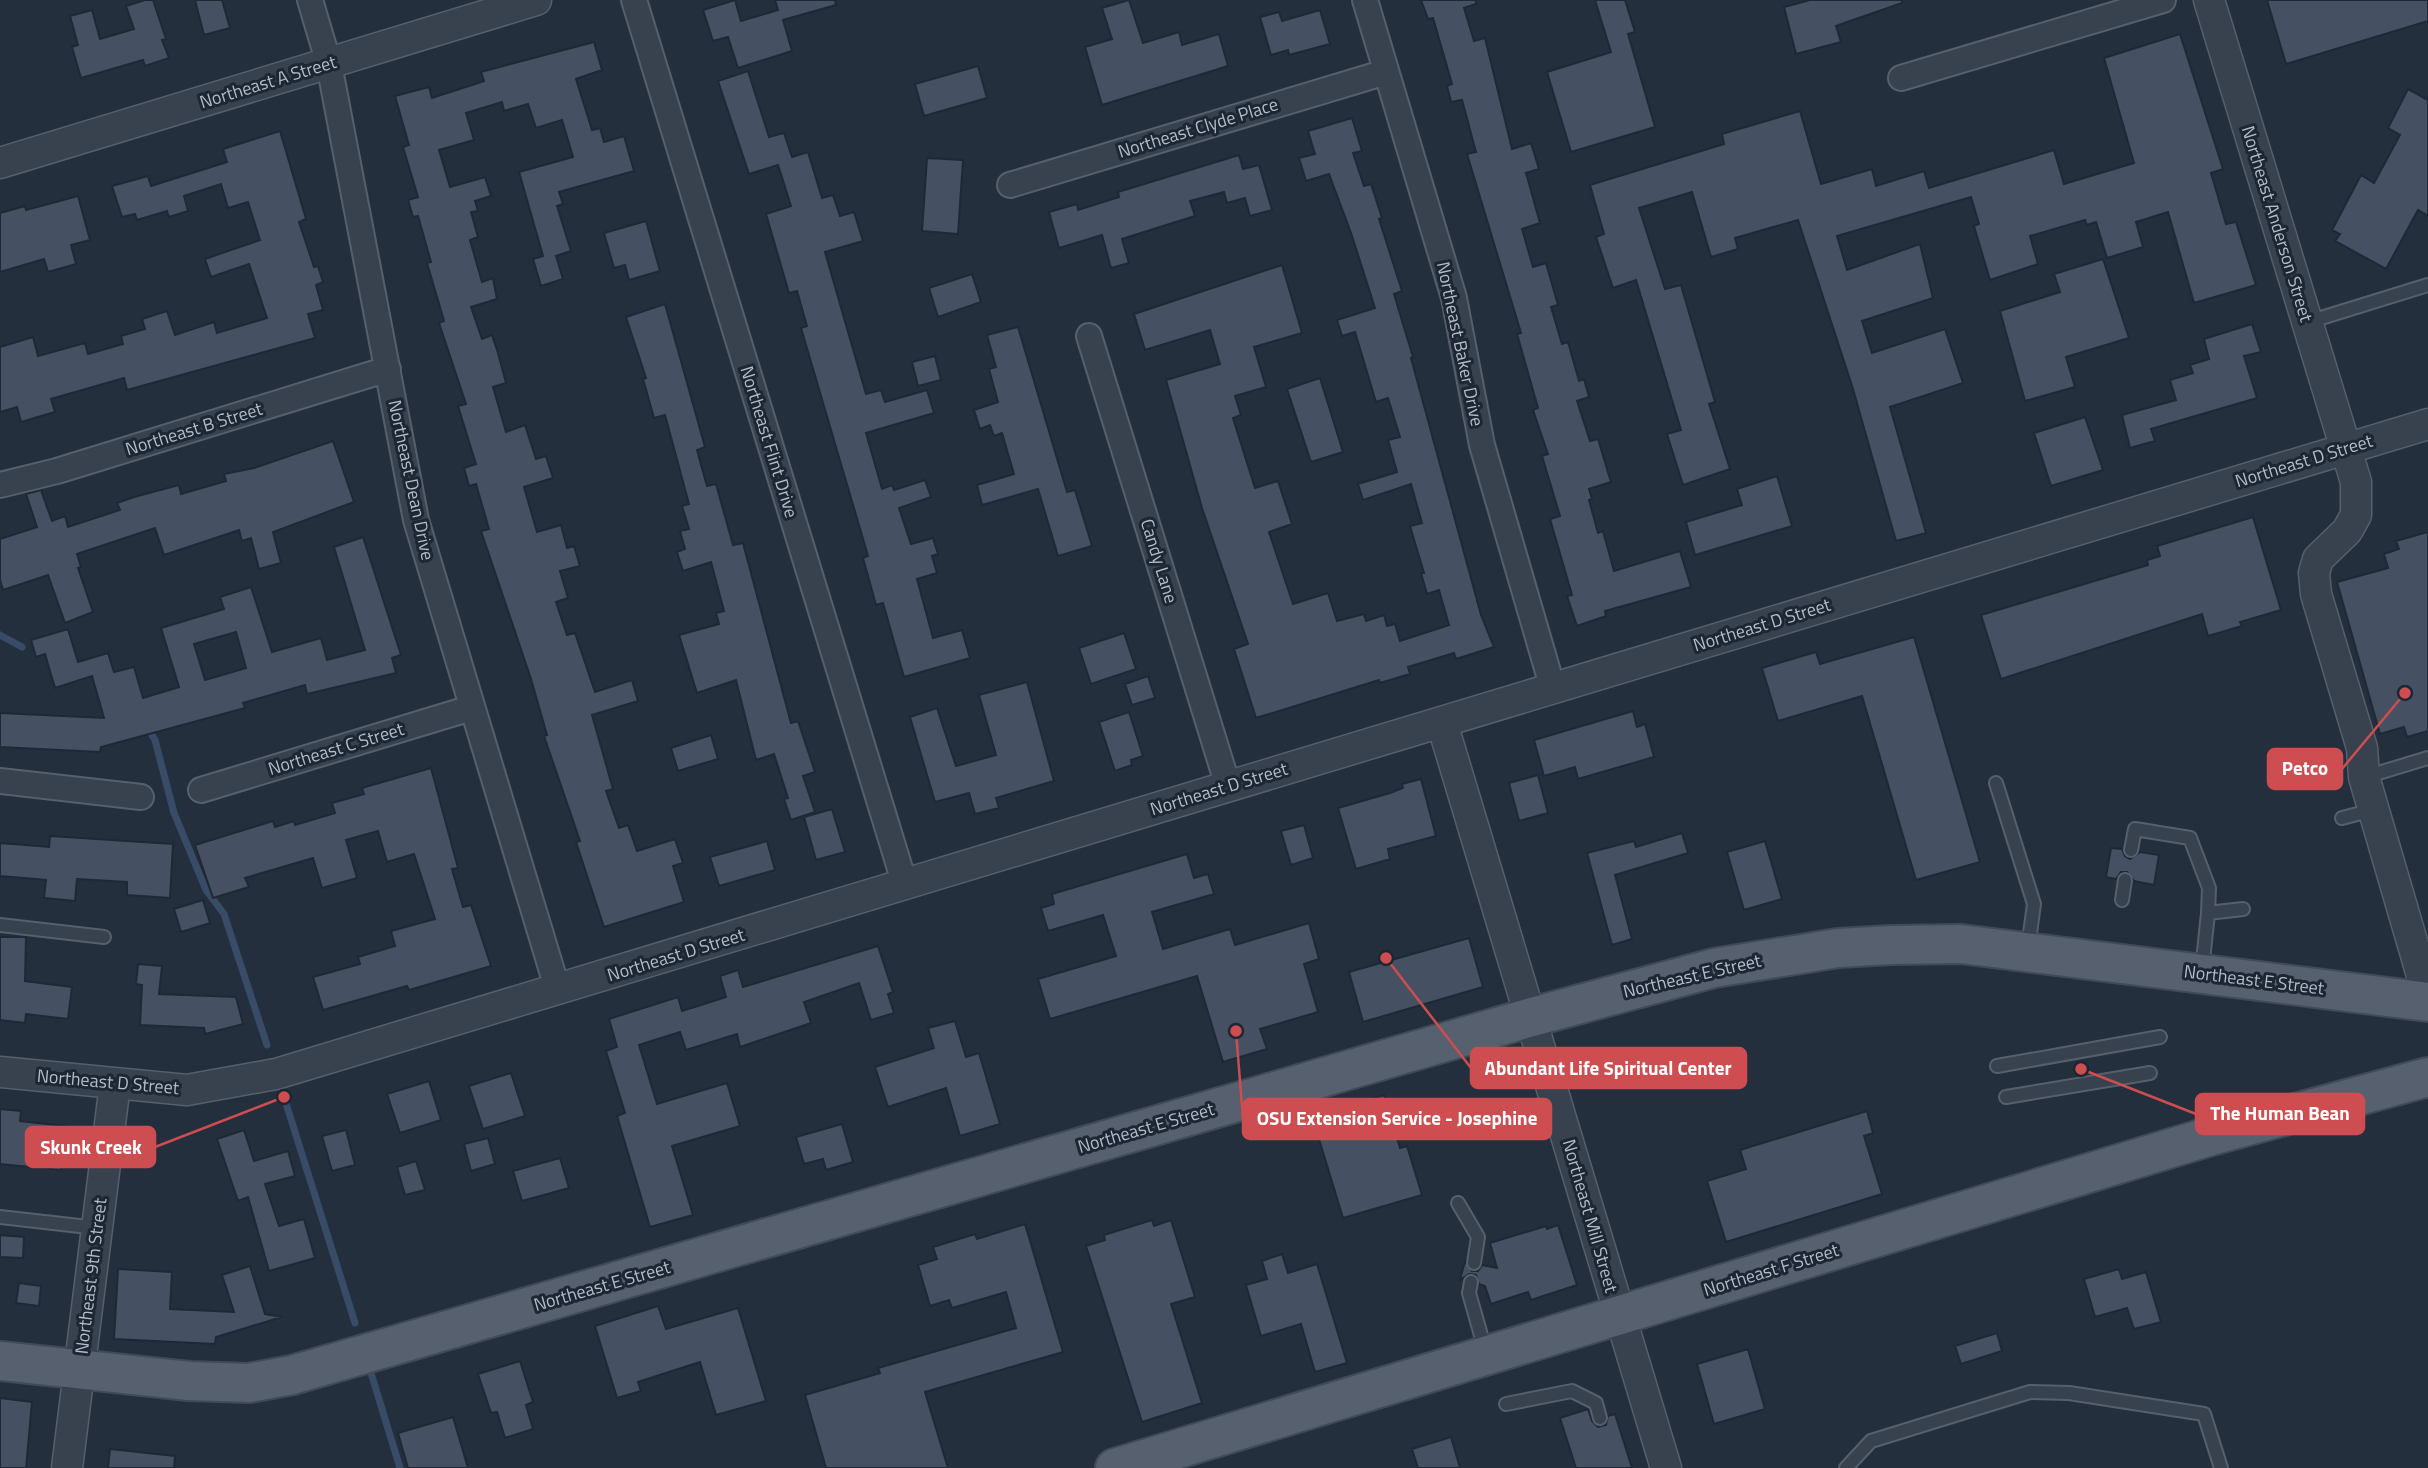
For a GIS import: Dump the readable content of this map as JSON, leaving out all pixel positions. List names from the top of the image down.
{
  "streets": {
    "main road": ["Northeast E Street", "Northeast F Street"],
    "street": [
      "Northeast A Street",
      "Northeast Clyde Place",
      "Northeast Anderson Street",
      "Northeast Baker Drive",
      "Northeast B Street",
      "Northeast Flint Drive",
      "Northeast D Street",
      "Northeast Dean Drive",
      "Candy Lane",
      "Northeast C Street",
      "Northeast Mill Street",
      "Northeast 9th Street"
    ]
  },
  "crossings": [
    ["Northeast A Street", "Northeast Dean Drive"],
    ["Northeast Clyde Place", "Northeast Baker Drive"],
    ["Northeast Anderson Street", "Northeast D Street"],
    ["Northeast Anderson Street", "Northeast E Street"],
    ["Northeast Baker Drive", "Northeast D Street"],
    ["Northeast B Street", "Northeast Dean Drive"],
    ["Northeast Flint Drive", "Northeast D Street"],
    ["Northeast D Street", "Northeast Dean Drive"],
    ["Northeast D Street", "Candy Lane"],
    ["Northeast D Street", "Northeast Mill Street"],
    ["Northeast D Street", "Northeast 9th Street"],
    ["Northeast Dean Drive", "Northeast C Street"],
    ["Northeast E Street", "Northeast Mill Street"],
    ["Northeast E Street", "Northeast 9th Street"],
    ["Northeast Mill Street", "Northeast F Street"]
  ],
  "places": [
    "Petco",
    "Abundant Life Spiritual Center",
    "OSU Extension Service - Josephine",
    "The Human Bean",
    "Skunk Creek"
  ]
}
